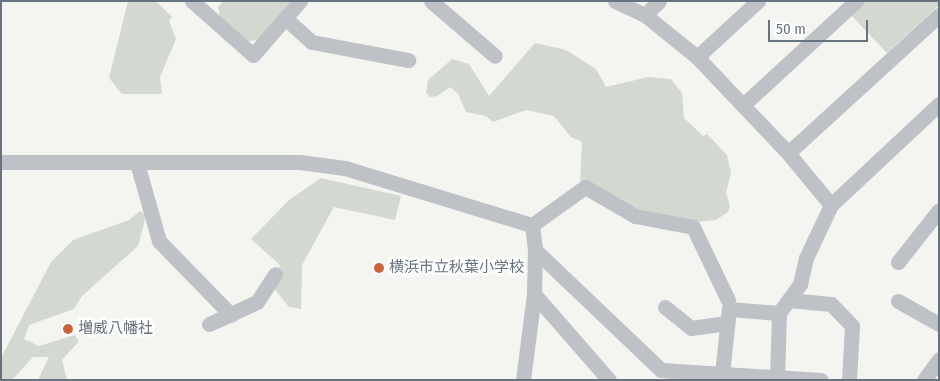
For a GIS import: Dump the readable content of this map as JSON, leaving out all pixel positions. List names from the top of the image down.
{
  "places": ["横浜市立秋葉小学校", "増威八幡社"],
  "scale_bar": "50 m"
}
